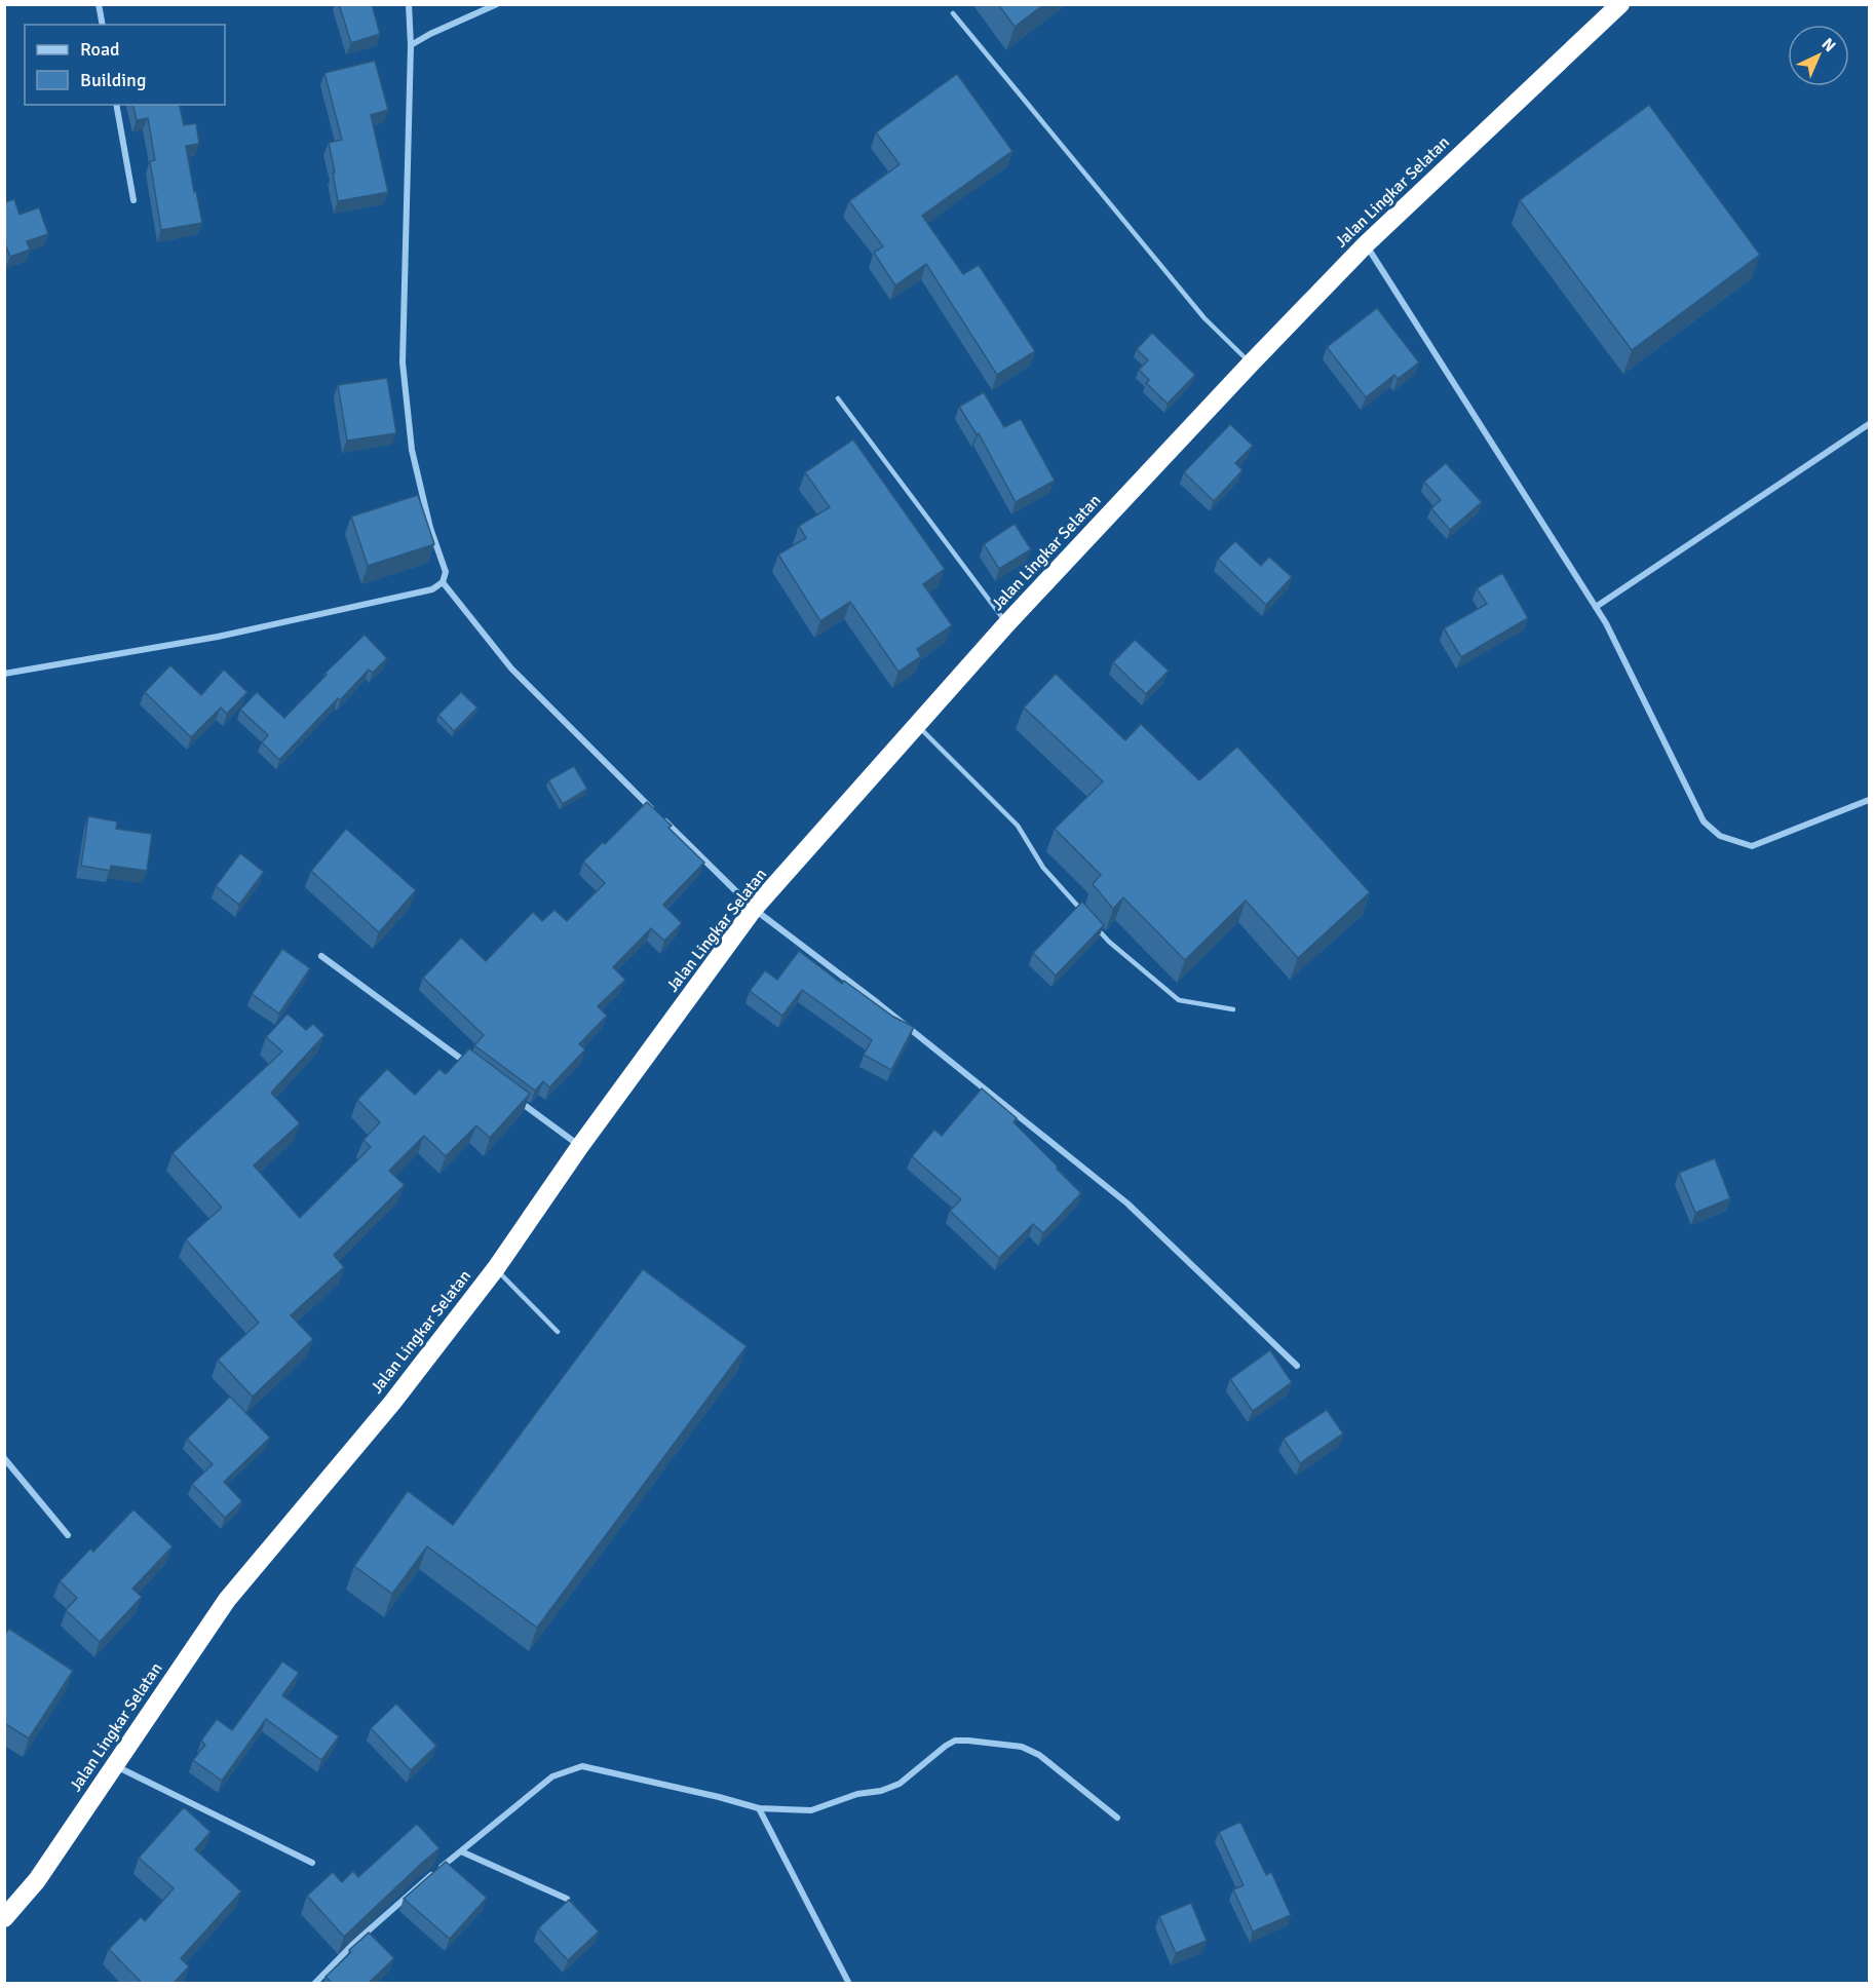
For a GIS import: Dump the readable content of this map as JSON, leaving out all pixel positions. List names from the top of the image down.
{
  "streets": {
    "highway": ["Jalan Lingkar Selatan"]
  },
  "legend": ["Road", "Building"],
  "north": "top right"
}
